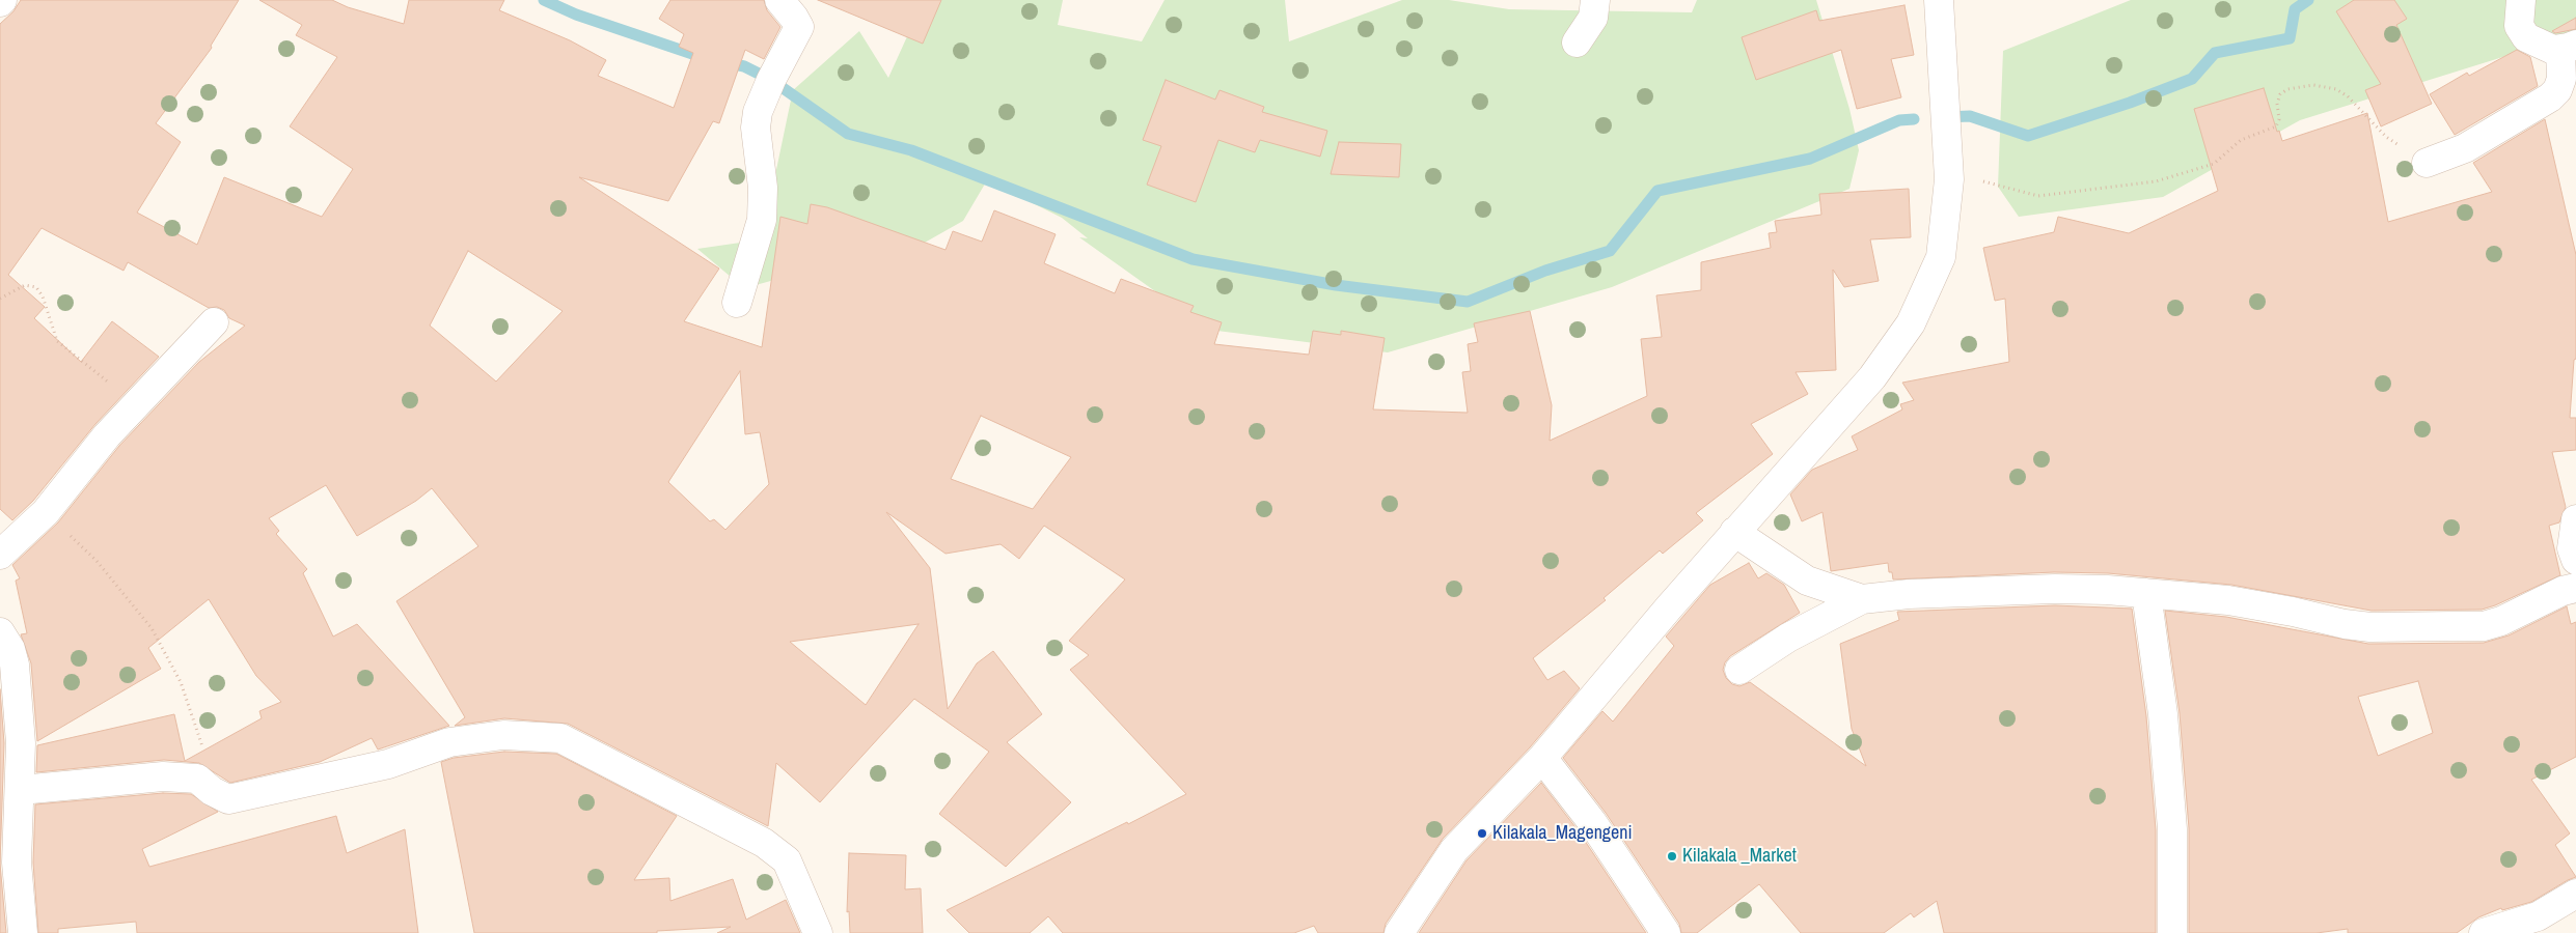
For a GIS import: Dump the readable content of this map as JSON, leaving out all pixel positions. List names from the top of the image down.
{
  "places": ["Kilakala_Magengeni", "Kilakala _Market"]
}
